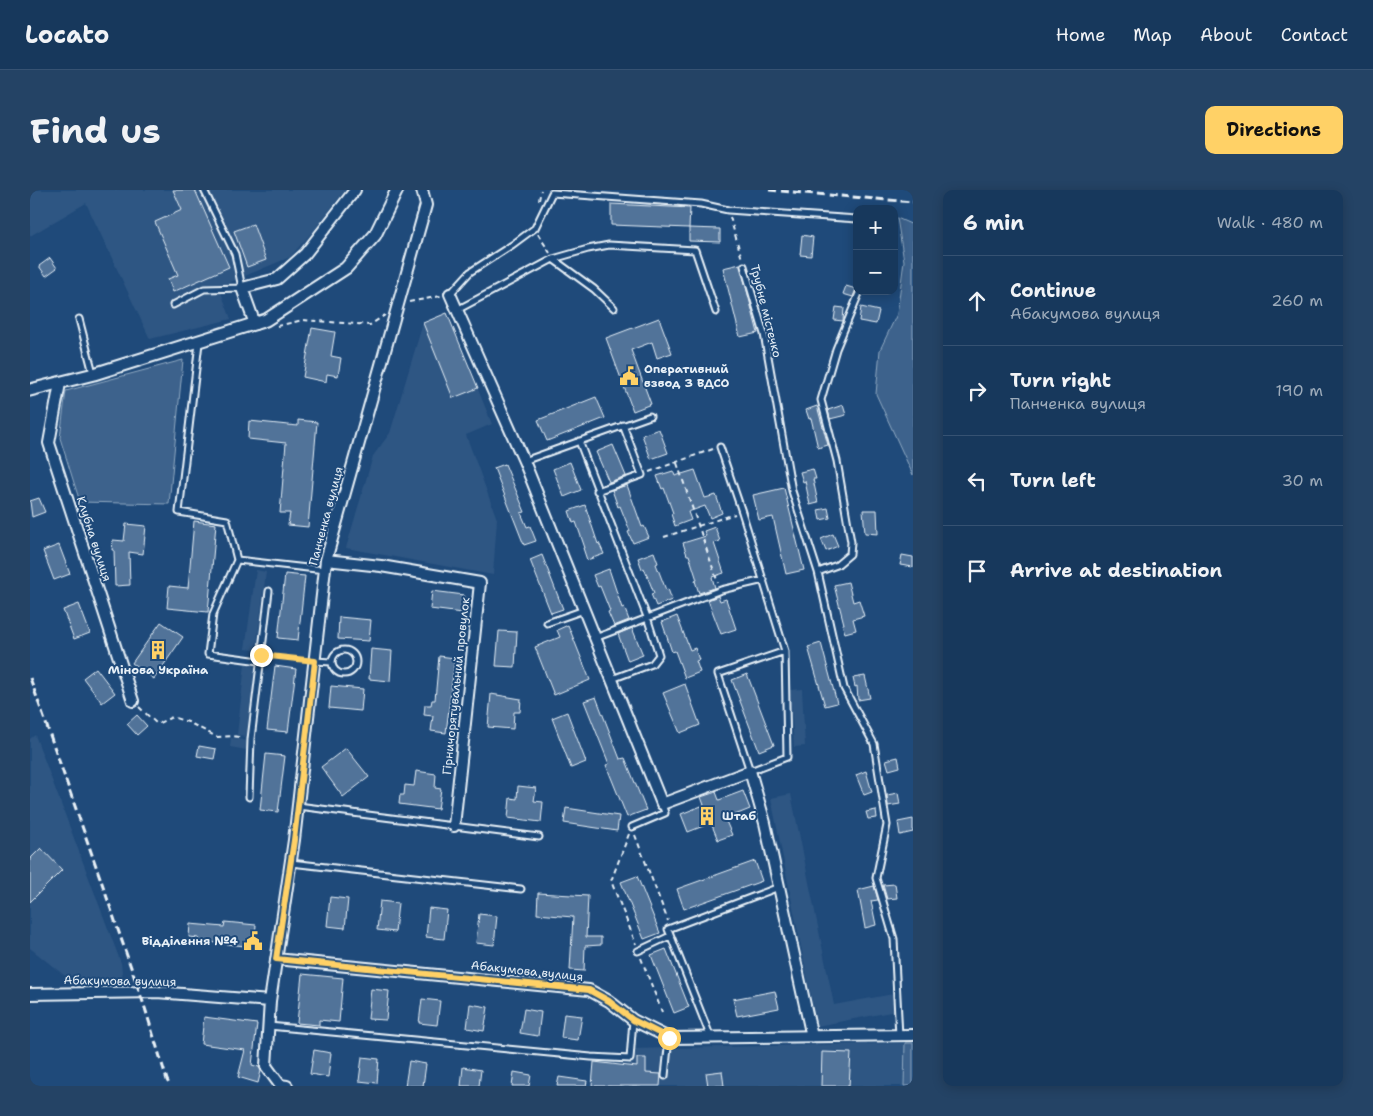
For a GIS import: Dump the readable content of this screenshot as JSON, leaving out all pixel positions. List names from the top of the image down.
{
  "streets": {
    "street": [
      "Панченка вулиця",
      "Клубна вулиця",
      "Гірничорятувальний провулок",
      "Абакумова вулиця"
    ],
    "lane": ["Трубне містечко"]
  },
  "crossings": [
    ["Трубне містечко", "Абакумова вулиця"],
    ["Панченка вулиця", "Гірничорятувальний провулок"],
    ["Панченка вулиця", "Абакумова вулиця"]
  ],
  "places": {
    "public building": ["Оперативний взвод 3 ВДСО", "Відділення №4"],
    "building": ["Мінова Україна", "Штаб"]
  },
  "page": {
    "header": "Locato",
    "nav": [
      "Home",
      "Map",
      "About",
      "Contact"
    ],
    "buttons": "Directions",
    "title": "Find us",
    "heading": ["6 min", "Walk · 480 m"],
    "map_buttons": ["+", "−"],
    "list": [
      ["Continue", "Абакумова вулиця", "260 m"],
      ["Turn right", "Панченка вулиця", "190 m"],
      ["Turn left", "30 m"],
      "Arrive at destination"
    ]
  }
}
